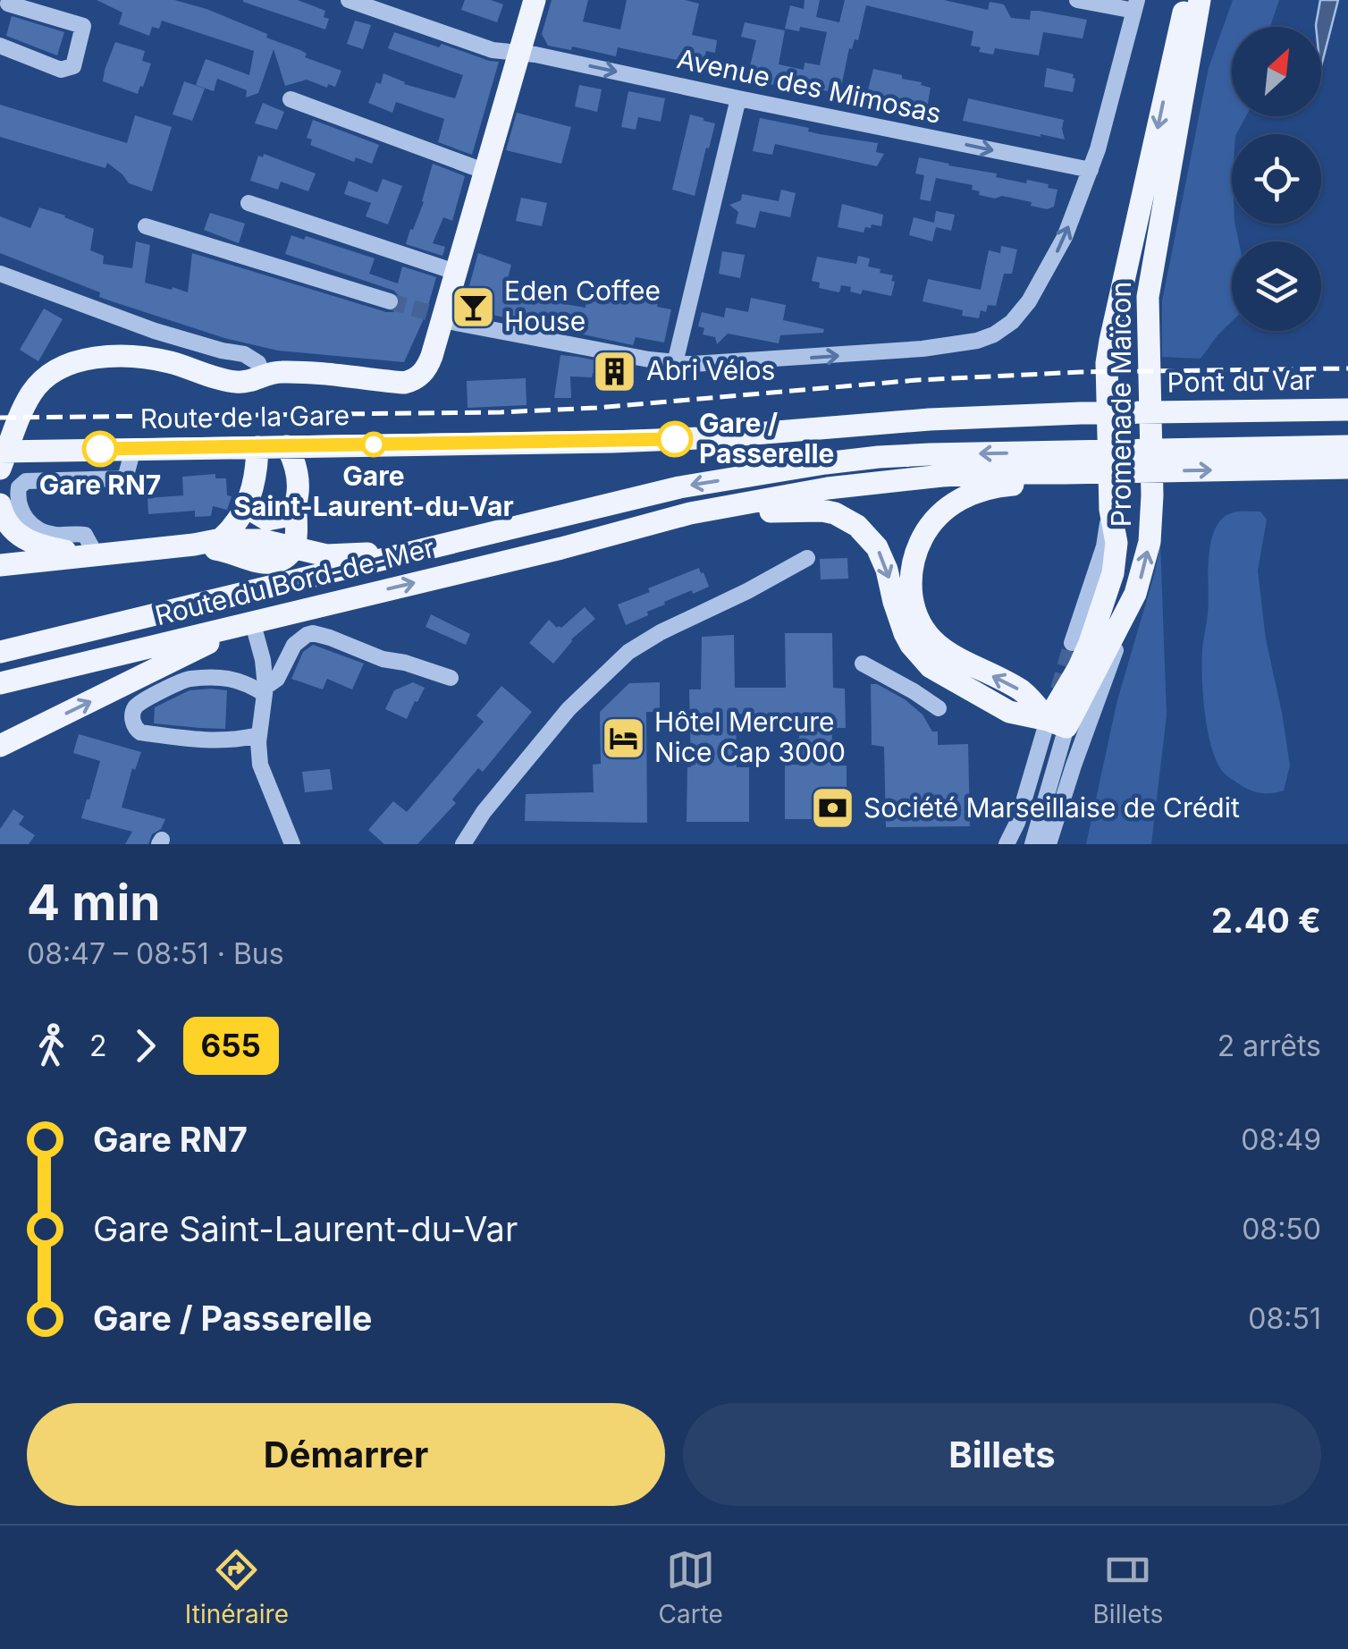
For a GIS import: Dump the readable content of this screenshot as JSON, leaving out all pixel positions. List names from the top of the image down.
{
  "streets": {
    "main road": [
      "Pont du Var",
      "Promenade Maïcon",
      "Route de la Gare",
      "Route du Bord-de-Mer"
    ],
    "street": ["Avenue des Mimosas"]
  },
  "crossings": [
    ["Pont du Var", "Route de la Gare"]
  ],
  "one_way": ["Avenue des Mimosas"],
  "places": {
    "bar": ["Eden Coffee House"],
    "building": ["Abri Vélos"],
    "other": ["Gare / Passerelle", "Gare Saint-Laurent-du-Var", "Gare RN7"],
    "hotel": ["Hôtel Mercure Nice Cap 3000"],
    "bank": ["Société Marseillaise de Crédit"]
  },
  "lines": ["bus line 655"],
  "north": "top right",
  "page": {
    "heading": ["4 min", "08:47 – 08:51 · Bus", "2.40 €"],
    "legs": ["2", "655", "2 arrêts"],
    "list": [
      {
        "name": "Gare RN7",
        "value": "08:49"
      },
      {
        "name": "Gare Saint-Laurent-du-Var",
        "value": "08:50"
      },
      {
        "name": "Gare / Passerelle",
        "value": "08:51"
      }
    ],
    "buttons": ["Démarrer", "Billets"],
    "tabs": ["Itinéraire", "Carte", "Billets"]
  }
}
